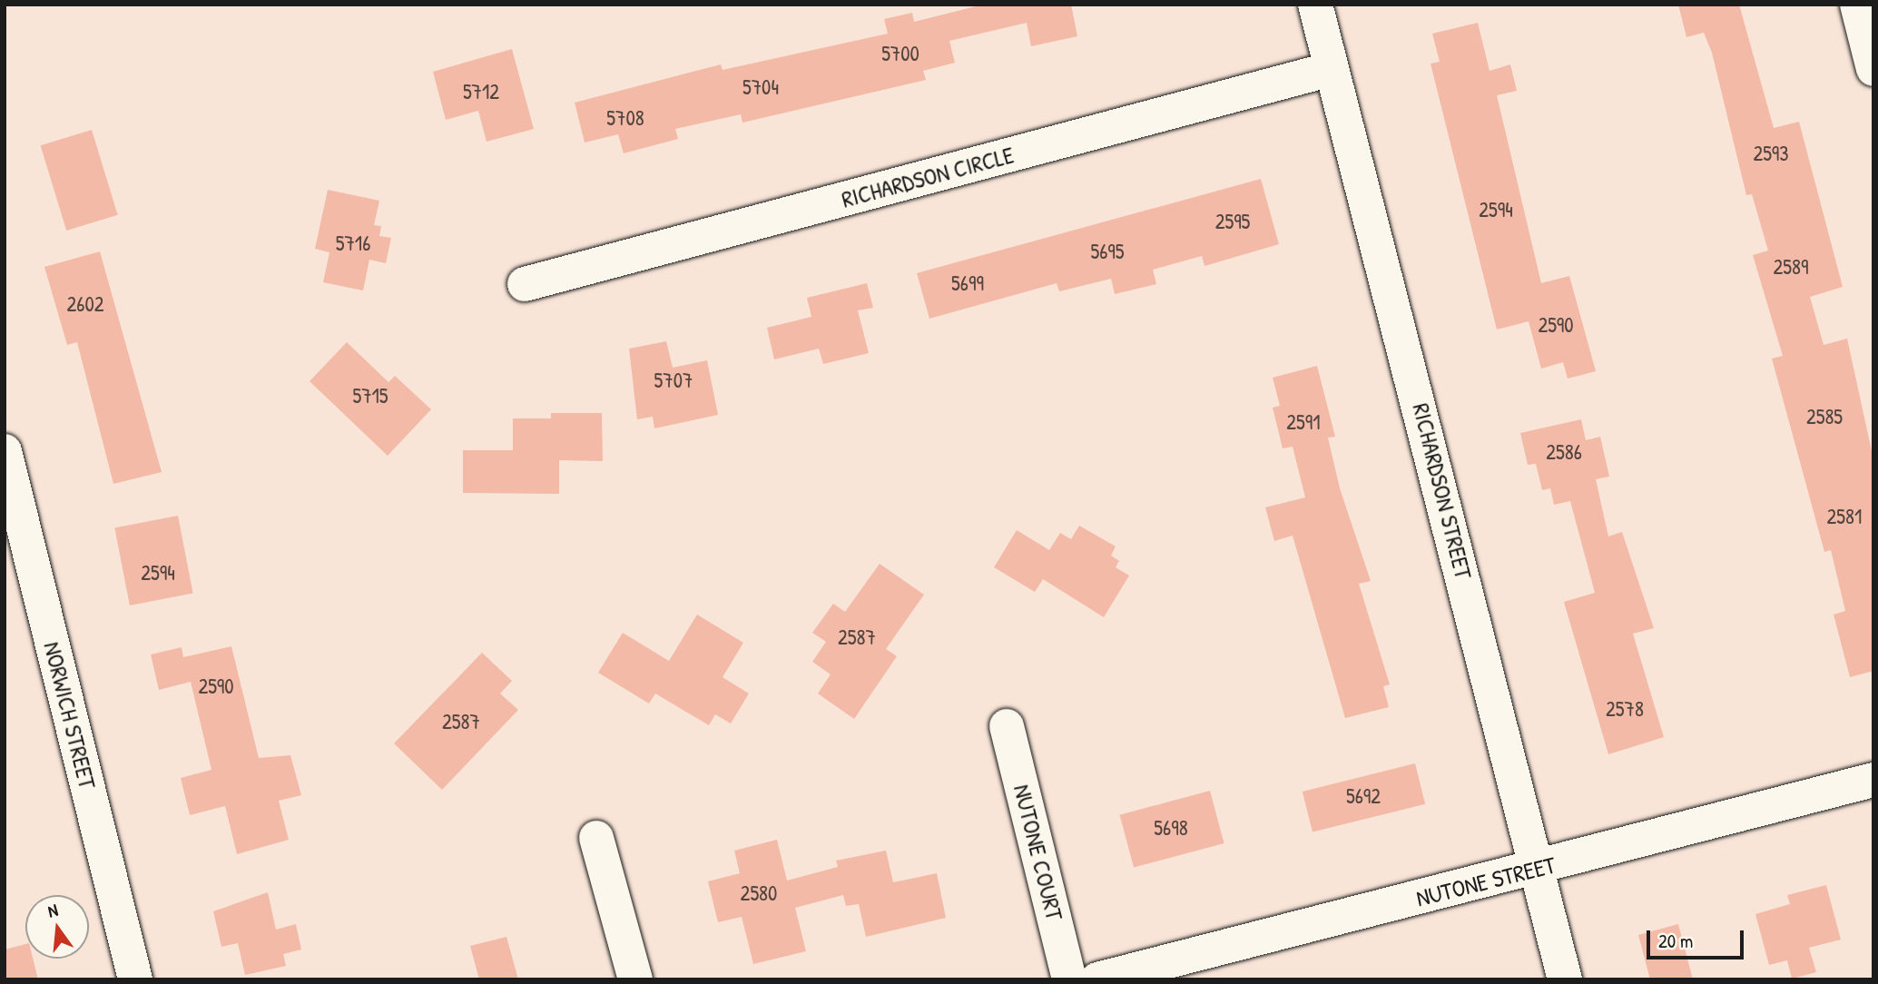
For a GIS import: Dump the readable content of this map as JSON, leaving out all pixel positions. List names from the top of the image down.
{
  "streets": {
    "street": [
      "RICHARDSON CIRCLE",
      "RICHARDSON STREET",
      "NORWICH STREET",
      "NUTONE COURT",
      "NUTONE STREET"
    ]
  },
  "crossings": [
    ["RICHARDSON CIRCLE", "RICHARDSON STREET"],
    ["RICHARDSON STREET", "NUTONE STREET"]
  ],
  "house_numbers": [
    "5700",
    "5704",
    "5712",
    "5708",
    "2593",
    "2594",
    "2595",
    "5716",
    "5695",
    "2589",
    "5699",
    "2602",
    "2590",
    "5707",
    "5715",
    "2585",
    "2591",
    "2586",
    "2581",
    "2594",
    "2587",
    "2590",
    "2578",
    "2587",
    "5692",
    "5698",
    "2580"
  ],
  "scale_bar": "20 m",
  "north": "top"
}
